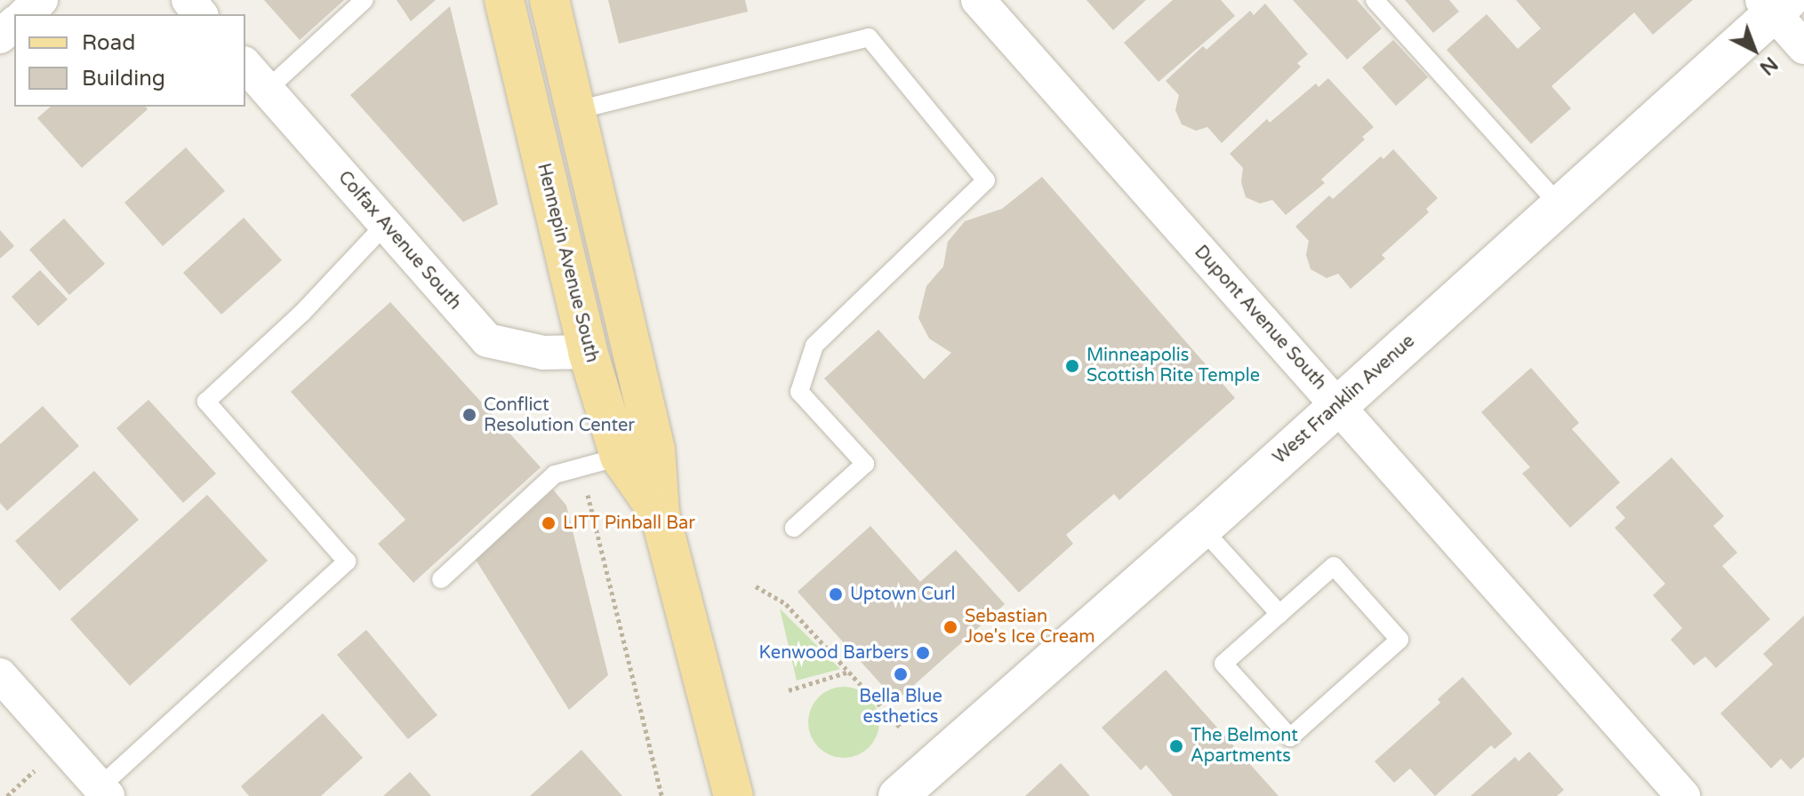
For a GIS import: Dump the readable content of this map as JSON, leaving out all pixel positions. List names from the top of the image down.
{
  "streets": {
    "main road": ["Hennepin Avenue South"],
    "street": ["Colfax Avenue South", "Dupont Avenue South", "West Franklin Avenue"]
  },
  "crossings": [
    ["Colfax Avenue South", "Hennepin Avenue South"],
    ["Dupont Avenue South", "West Franklin Avenue"]
  ],
  "places": [
    "Minneapolis Scottish Rite Temple",
    "Conflict Resolution Center",
    "LITT Pinball Bar",
    "Uptown Curl",
    "Sebastian Joe's Ice Cream",
    "Kenwood Barbers",
    "Bella Blue esthetics",
    "The Belmont Apartments"
  ],
  "legend": ["Road", "Building"],
  "north": "bottom right"
}
